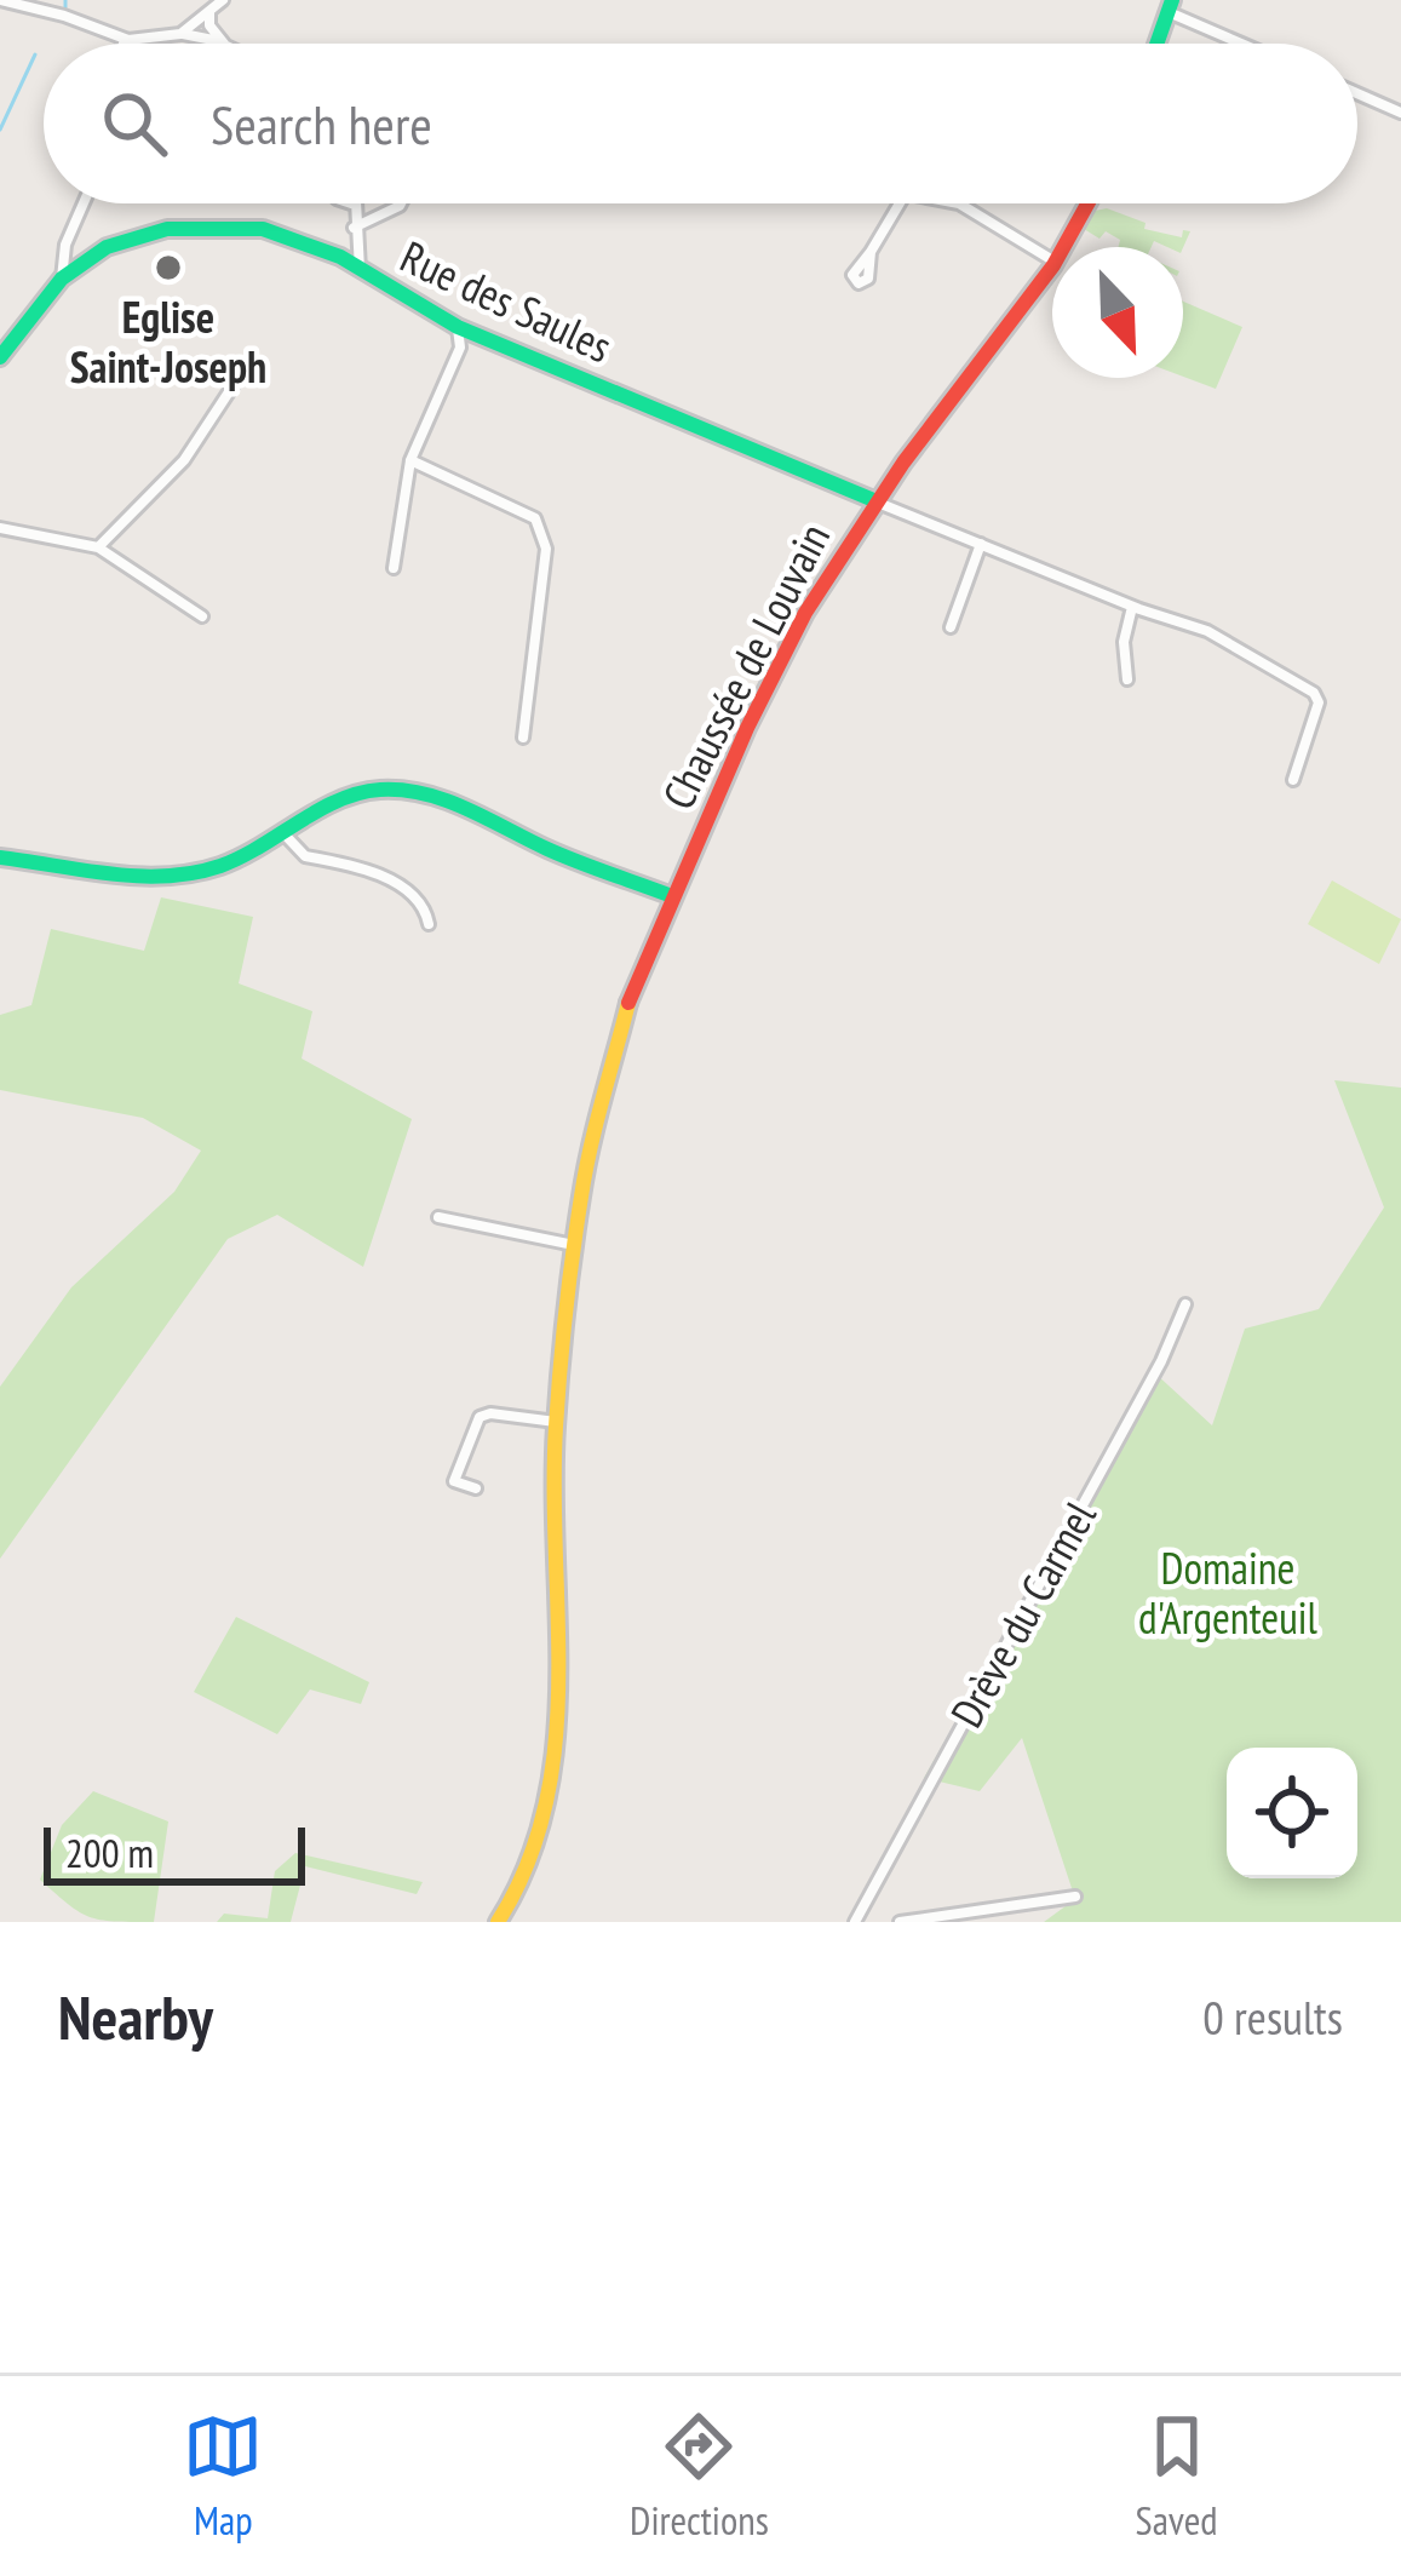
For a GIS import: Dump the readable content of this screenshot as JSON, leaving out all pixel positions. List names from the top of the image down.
{
  "streets": {
    "main road": ["Rue des Saules", "Chaussée de Louvain"],
    "street": ["Drève du Carmel"]
  },
  "crossings": [
    ["Rue des Saules", "Chaussée de Louvain"]
  ],
  "parks": ["Domaine d'Argenteuil"],
  "places": ["Eglise Saint-Joseph"],
  "scale_bar": "200 m",
  "north": "bottom right",
  "page": {
    "search": "Search here",
    "scale": "200 m",
    "heading": ["Nearby", "0 results"],
    "nav": ["Map", "Directions", "Saved"]
  }
}
